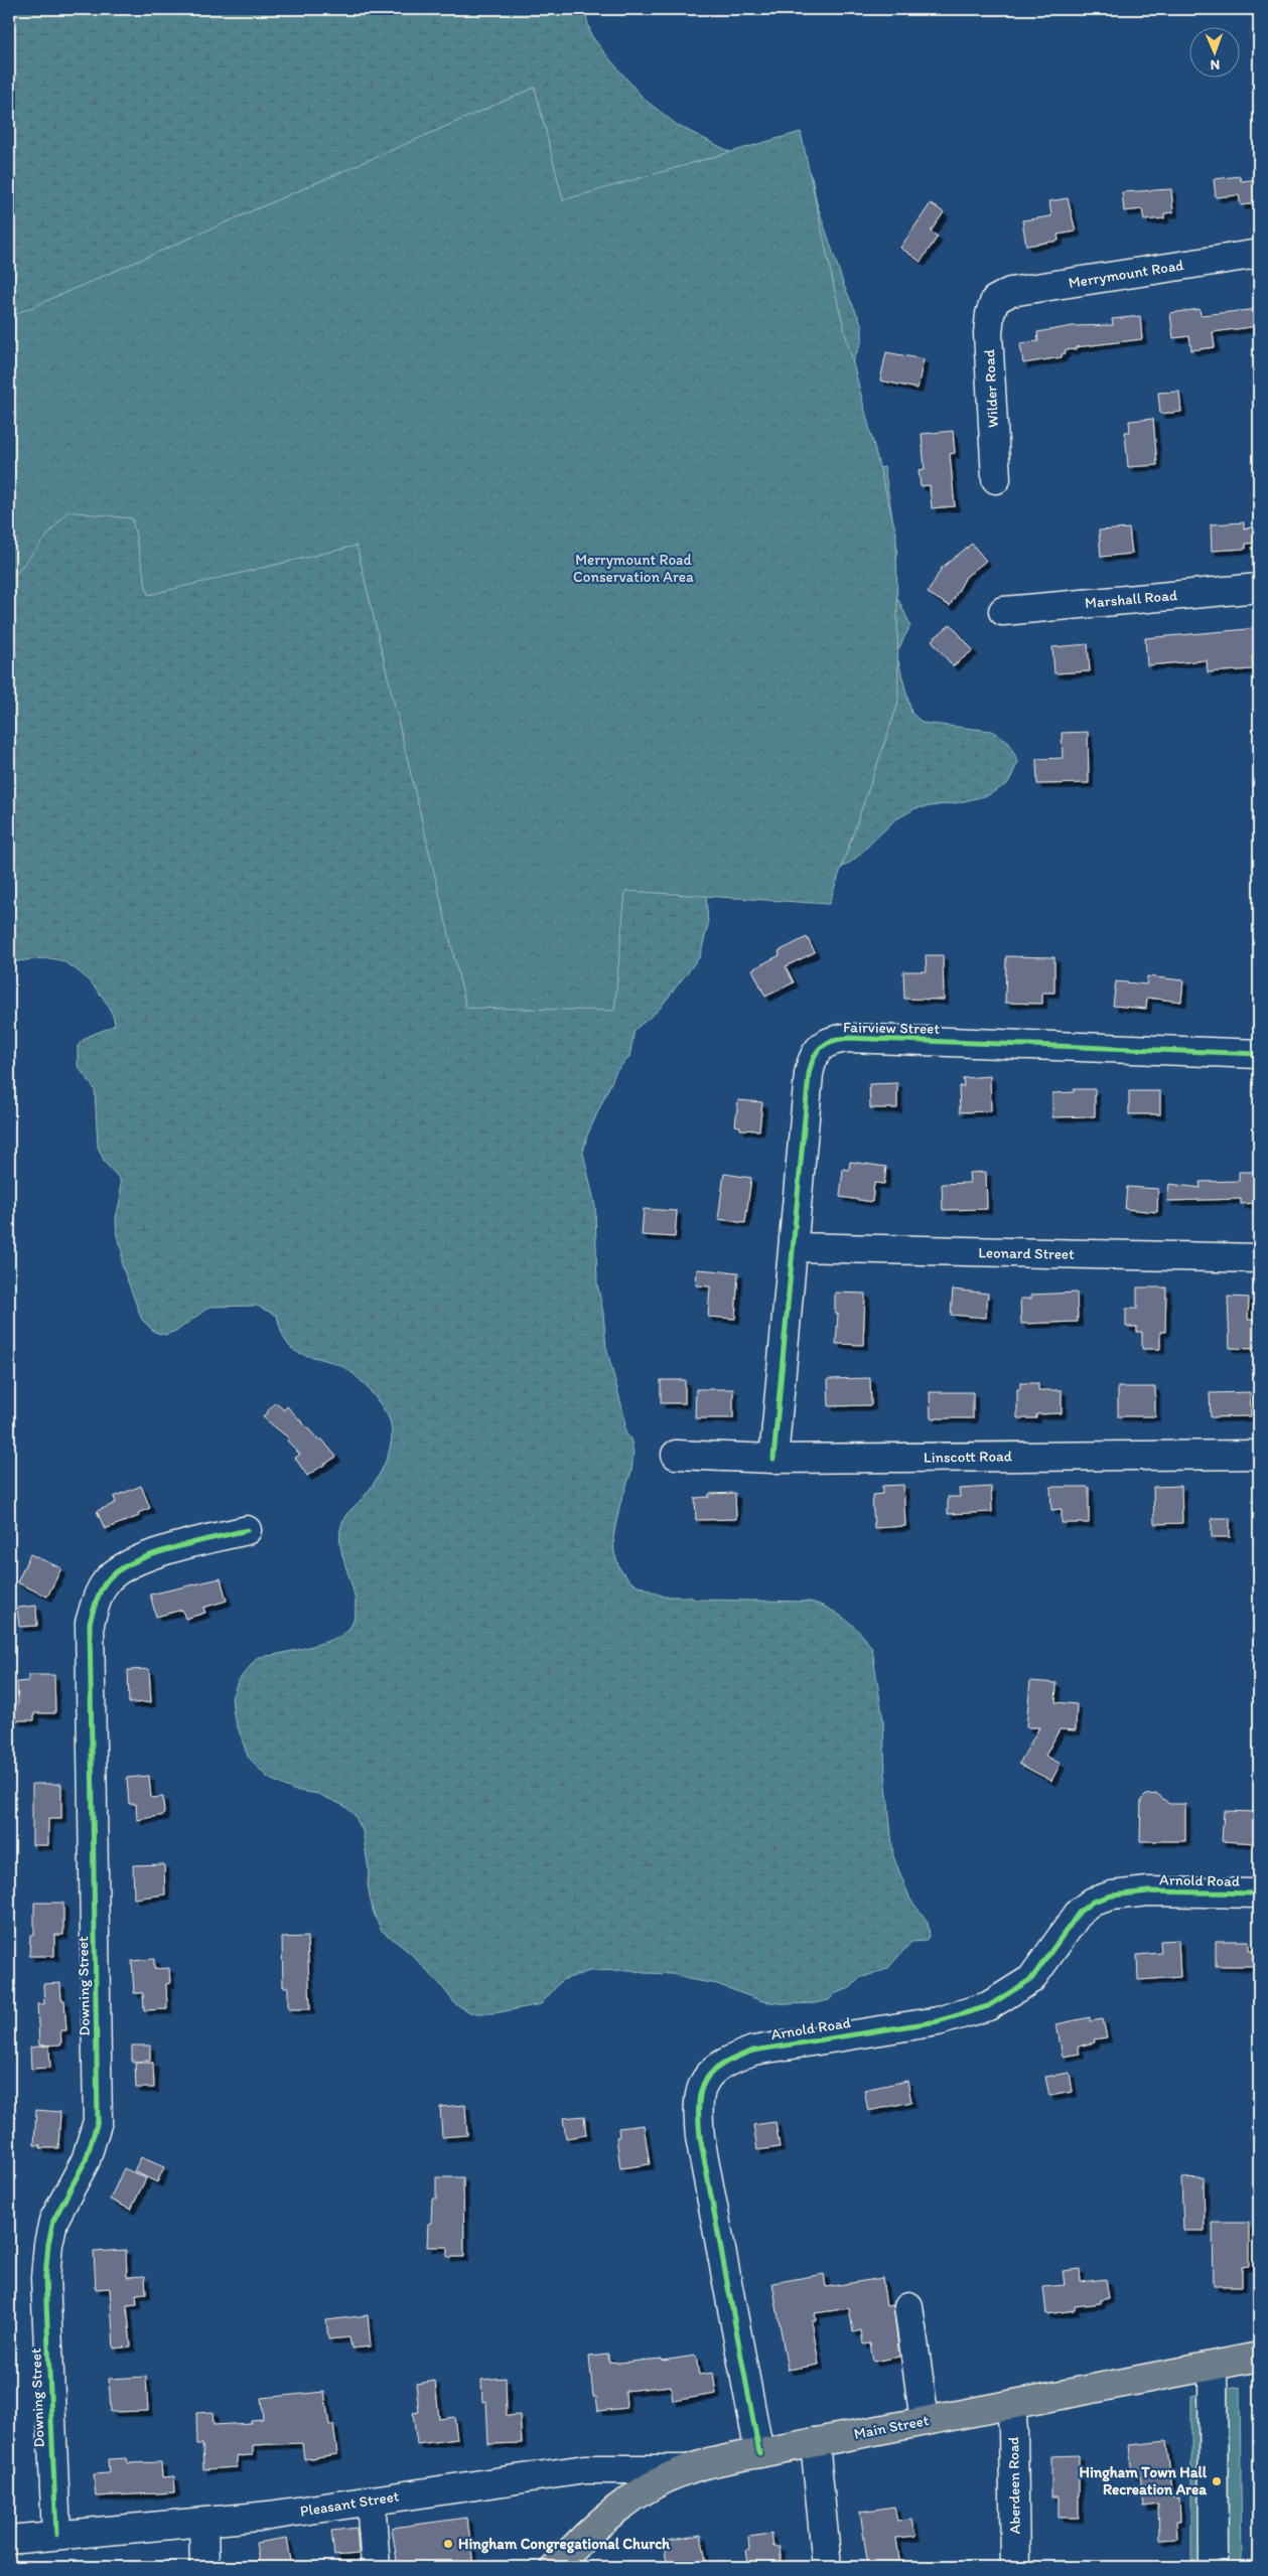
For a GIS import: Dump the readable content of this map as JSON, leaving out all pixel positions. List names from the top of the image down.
{
  "streets": {
    "main road": ["Main Street"],
    "street": [
      "Merrymount Road",
      "Wilder Road",
      "Marshall Road",
      "Fairview Street",
      "Leonard Street",
      "Linscott Road",
      "Arnold Road",
      "Downing Street",
      "Aberdeen Road",
      "Pleasant Street"
    ]
  },
  "crossings": [
    ["Merrymount Road", "Wilder Road"],
    ["Fairview Street", "Leonard Street"],
    ["Fairview Street", "Linscott Road"],
    ["Arnold Road", "Main Street"],
    ["Downing Street", "Pleasant Street"],
    ["Main Street", "Aberdeen Road"],
    ["Main Street", "Pleasant Street"]
  ],
  "parks": ["Merrymount Road Conservation Area"],
  "places": ["Hingham Town Hall Recreation Area", "Hingham Congregational Church"],
  "north": "bottom"
}
